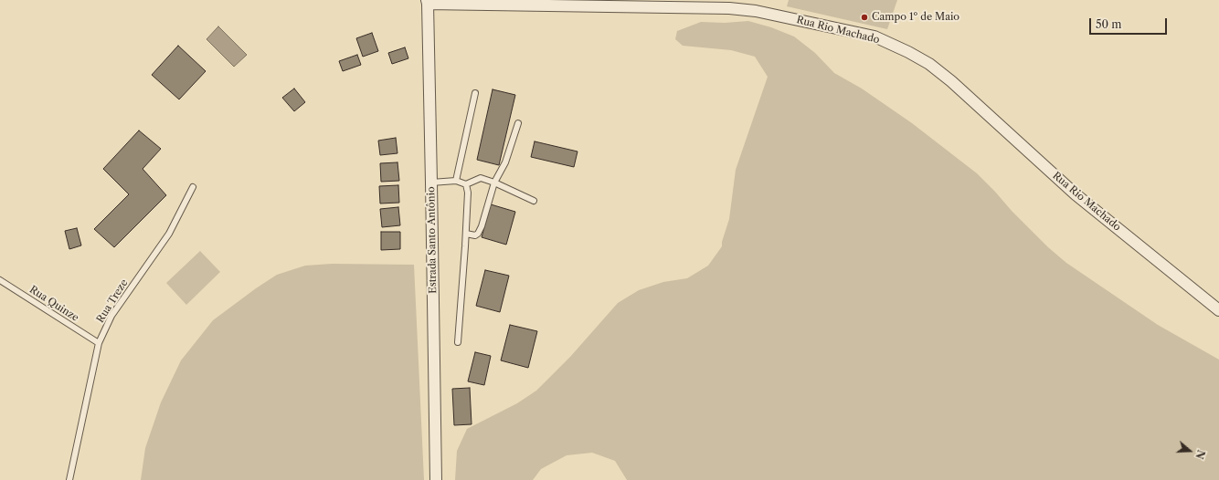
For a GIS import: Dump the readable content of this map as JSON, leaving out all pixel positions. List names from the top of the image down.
{
  "streets": {
    "street": ["Rua Rio Machado", "Estrada Santo Antônio"],
    "lane": ["Rua Treze", "Rua Quinze"]
  },
  "crossings": [
    ["Rua Rio Machado", "Estrada Santo Antônio"],
    ["Rua Treze", "Rua Quinze"]
  ],
  "places": ["Campo 1º de Maio"],
  "scale_bar": "50 m",
  "north": "right"
}
